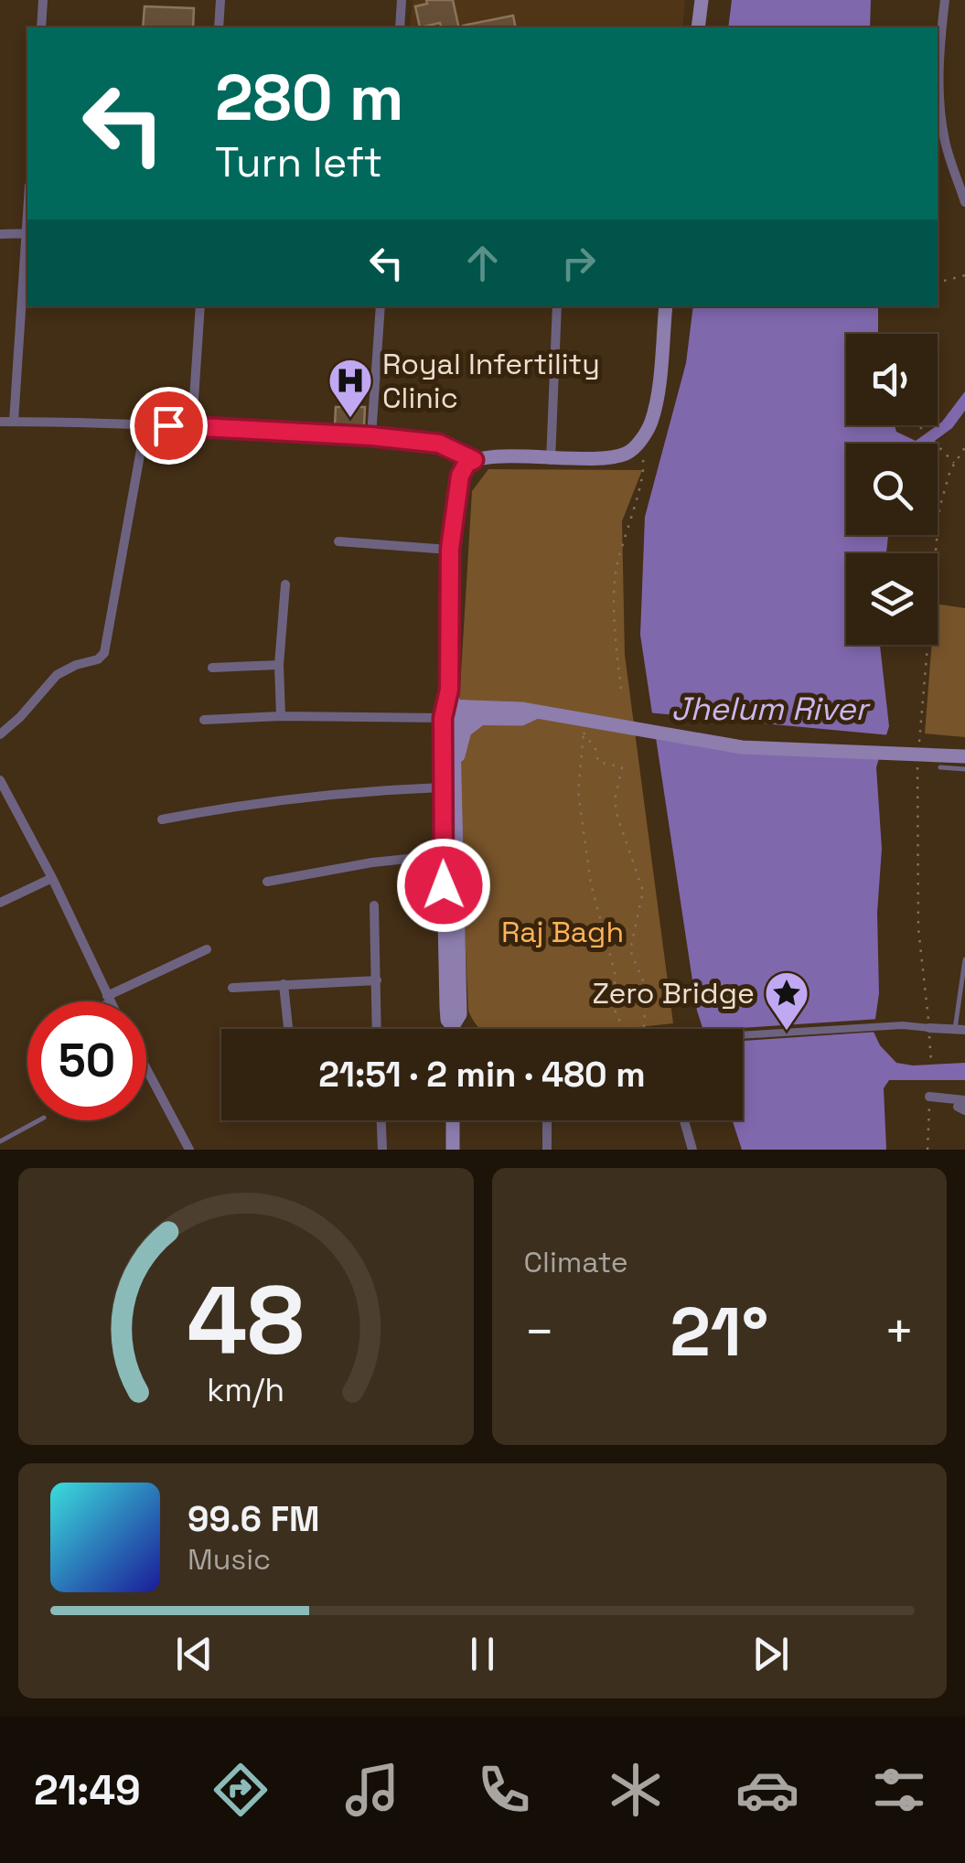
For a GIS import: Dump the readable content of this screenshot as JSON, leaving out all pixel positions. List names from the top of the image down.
{
  "water": ["Jhelum River"],
  "parks": ["Raj Bagh"],
  "places": {
    "hospital": ["Royal Infertility Clinic"],
    "place": ["Zero Bridge"]
  },
  "page": {
    "turn": ["280 m", "Turn left"],
    "limit": "50",
    "trip": "21:51 · 2 min · 480 m",
    "tile": "Climate",
    "heat": ["−", "21°", "+"],
    "song": ["99.6 FM", "Music"],
    "tabs": "21:49",
    "gauge": ["48", "km/h"]
  }
}
